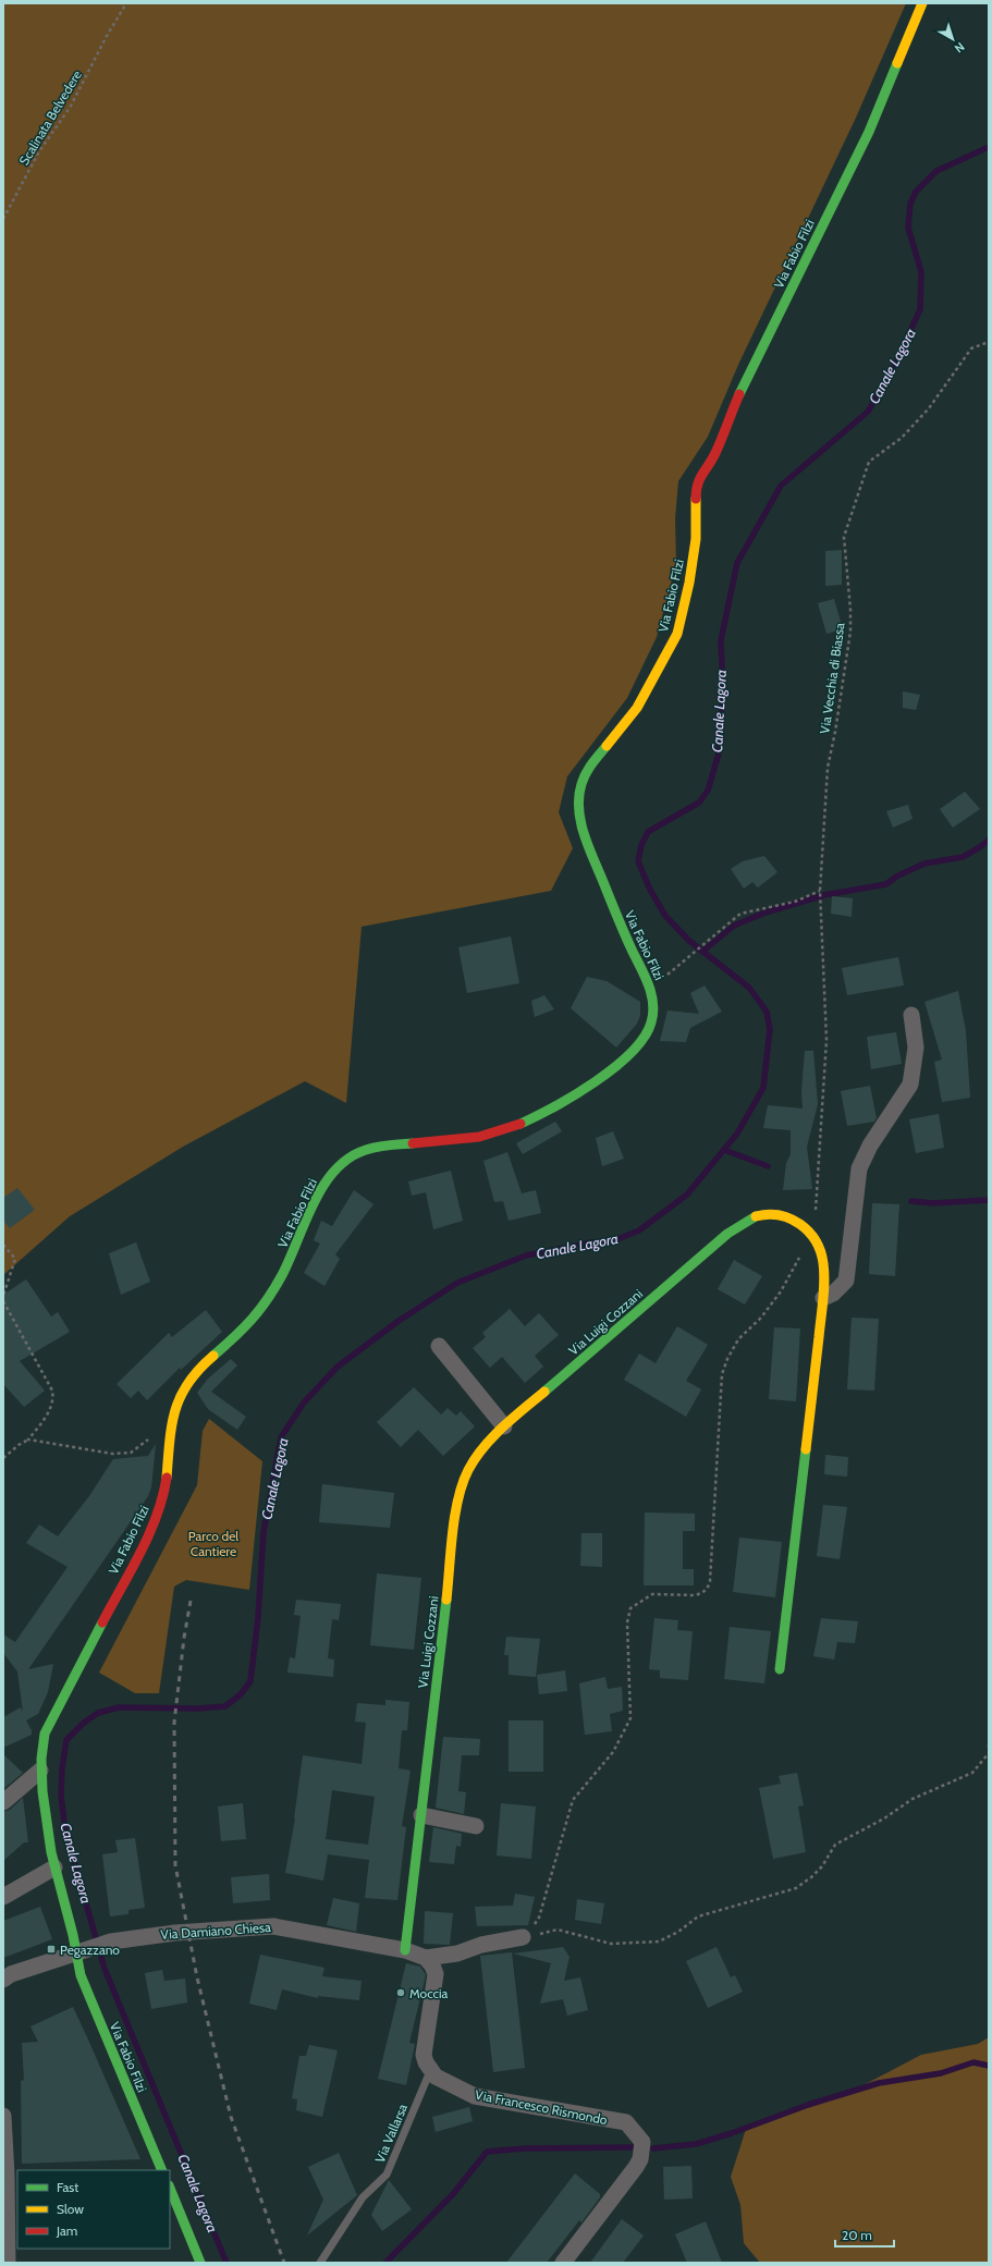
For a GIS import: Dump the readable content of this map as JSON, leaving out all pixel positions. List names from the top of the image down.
{
  "streets": {
    "street": [
      "Via Fabio Filzi",
      "Via Luigi Cozzani",
      "Via Damiano Chiesa",
      "Via Francesco Rismondo"
    ],
    "lane": ["Via Vallarsa"],
    "path": ["Scalinata Belvedere", "Via Vecchia di Biassa"]
  },
  "crossings": [
    ["Via Fabio Filzi", "Via Damiano Chiesa"],
    ["Via Vecchia di Biassa", "Via Luigi Cozzani"],
    ["Via Luigi Cozzani", "Via Damiano Chiesa"],
    ["Via Francesco Rismondo", "Via Vallarsa"]
  ],
  "water": ["Canale Lagora"],
  "parks": ["Parco del Cantiere"],
  "places": {
    "transit": ["Pegazzano"],
    "other": ["Moccia"]
  },
  "legend": ["Fast", "Slow", "Jam"],
  "scale_bar": "20 m",
  "north": "bottom right"
}
